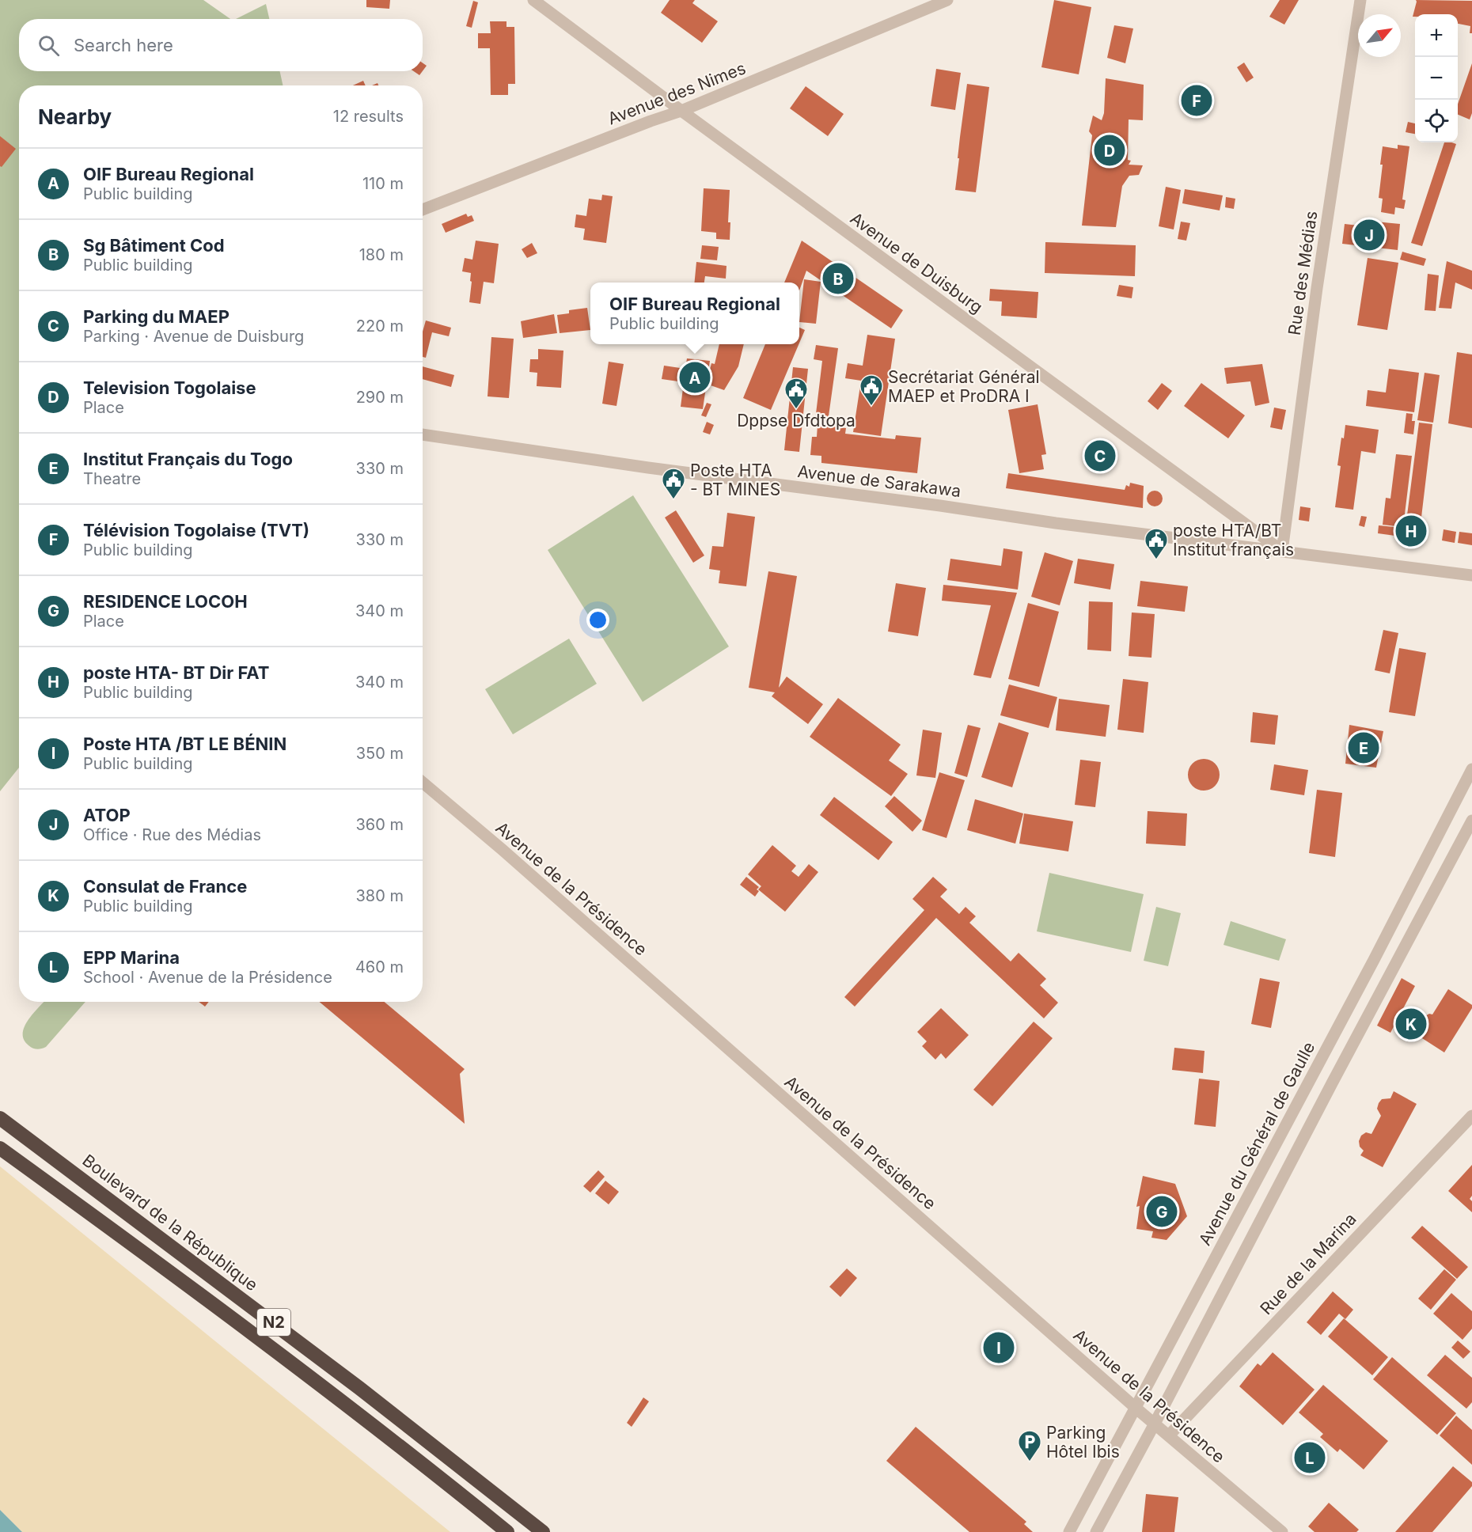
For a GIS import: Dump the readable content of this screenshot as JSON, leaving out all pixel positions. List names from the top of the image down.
{
  "streets": {
    "highway": ["Boulevard de la République", "N2"],
    "street": [
      "Avenue des Nimes",
      "Avenue de Duisburg",
      "Rue des Médias",
      "Avenue de Sarakawa",
      "Avenue de la Présidence",
      "Avenue du Général de Gaulle",
      "Rue de la Marina"
    ]
  },
  "crossings": [
    ["Avenue des Nimes", "Avenue de Duisburg"],
    ["Avenue de Duisburg", "Rue des Médias"],
    ["Avenue de Duisburg", "Avenue de Sarakawa"],
    ["Rue des Médias", "Avenue de Sarakawa"],
    ["Avenue de la Présidence", "Avenue du Général de Gaulle"],
    ["Avenue de la Présidence", "Rue de la Marina"]
  ],
  "places": {
    "public building": [
      "Secrétariat Général MAEP et ProDRA I",
      "Dppse Dfdtopa",
      "Poste HTA - BT MINES",
      "poste HTA/BT Institut français"
    ],
    "parking": ["Parking Hôtel Ibis"]
  },
  "north": "top right",
  "page": {
    "map_buttons": ["+", "−"],
    "search": "Search here",
    "pins": [
      "F",
      "D",
      "J",
      "B",
      "A",
      "C",
      "H",
      "E",
      "K",
      "G",
      "I",
      "L"
    ],
    "heading": ["Nearby", "12 results"],
    "list": [
      {
        "mark": "A",
        "name": "OIF Bureau Regional",
        "note": "Public building",
        "value": "110 m"
      },
      {
        "mark": "B",
        "name": "Sg Bâtiment Cod",
        "note": "Public building",
        "value": "180 m"
      },
      {
        "mark": "C",
        "name": "Parking du MAEP",
        "note": "Parking · Avenue de Duisburg",
        "value": "220 m"
      },
      {
        "mark": "D",
        "name": "Television Togolaise",
        "note": "Place",
        "value": "290 m"
      },
      {
        "mark": "E",
        "name": "Institut Français du Togo",
        "note": "Theatre",
        "value": "330 m"
      },
      {
        "mark": "F",
        "name": "Télévision Togolaise (TVT)",
        "note": "Public building",
        "value": "330 m"
      },
      {
        "mark": "G",
        "name": "RESIDENCE LOCOH",
        "note": "Place",
        "value": "340 m"
      },
      {
        "mark": "H",
        "name": "poste HTA- BT Dir FAT",
        "note": "Public building",
        "value": "340 m"
      },
      {
        "mark": "I",
        "name": "Poste HTA /BT LE BÉNIN",
        "note": "Public building",
        "value": "350 m"
      },
      {
        "mark": "J",
        "name": "ATOP",
        "note": "Office · Rue des Médias",
        "value": "360 m"
      },
      {
        "mark": "K",
        "name": "Consulat de France",
        "note": "Public building",
        "value": "380 m"
      },
      {
        "mark": "L",
        "name": "EPP Marina",
        "note": "School · Avenue de la Présidence",
        "value": "460 m"
      }
    ],
    "popup": ["OIF Bureau Regional", "Public building"]
  }
}
